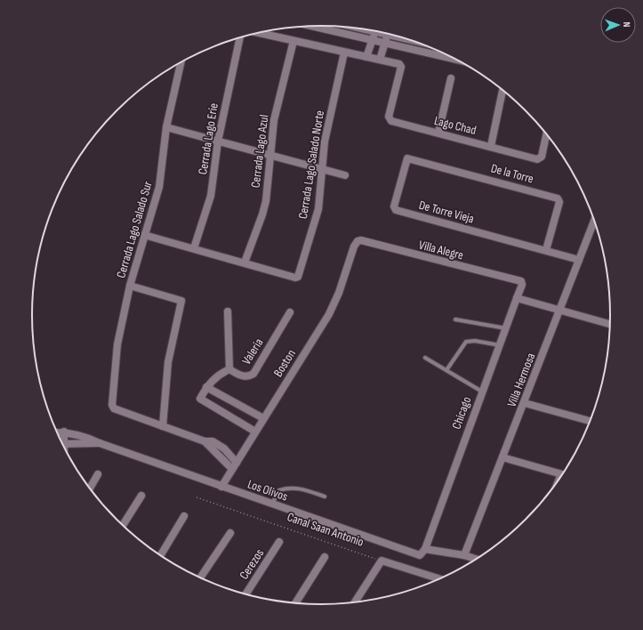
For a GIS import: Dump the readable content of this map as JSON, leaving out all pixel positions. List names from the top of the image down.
{
  "streets": {
    "street": [
      "Lago Chad",
      "Cerrada Lago Erie",
      "Cerrada Lago Azul",
      "Cerrada Lago Salado Norte",
      "De la Torre",
      "De Torre Vieja",
      "Cerrada Lago Salado Sur",
      "Villa Alegre",
      "Valeria",
      "Boston",
      "Villa Hermosa",
      "Chicago",
      "Los Olivos",
      "Cerezos"
    ],
    "path": ["Canal Saan Antonio"]
  },
  "crossings": [
    ["Cerrada Lago Azul", "Cerrada Lago Salado Norte"],
    ["De la Torre", "De Torre Vieja"],
    ["Villa Alegre", "Boston"],
    ["Villa Alegre", "Chicago"],
    ["Valeria", "Boston"],
    ["Boston", "Los Olivos"],
    ["Chicago", "Los Olivos"]
  ],
  "north": "right"
}
